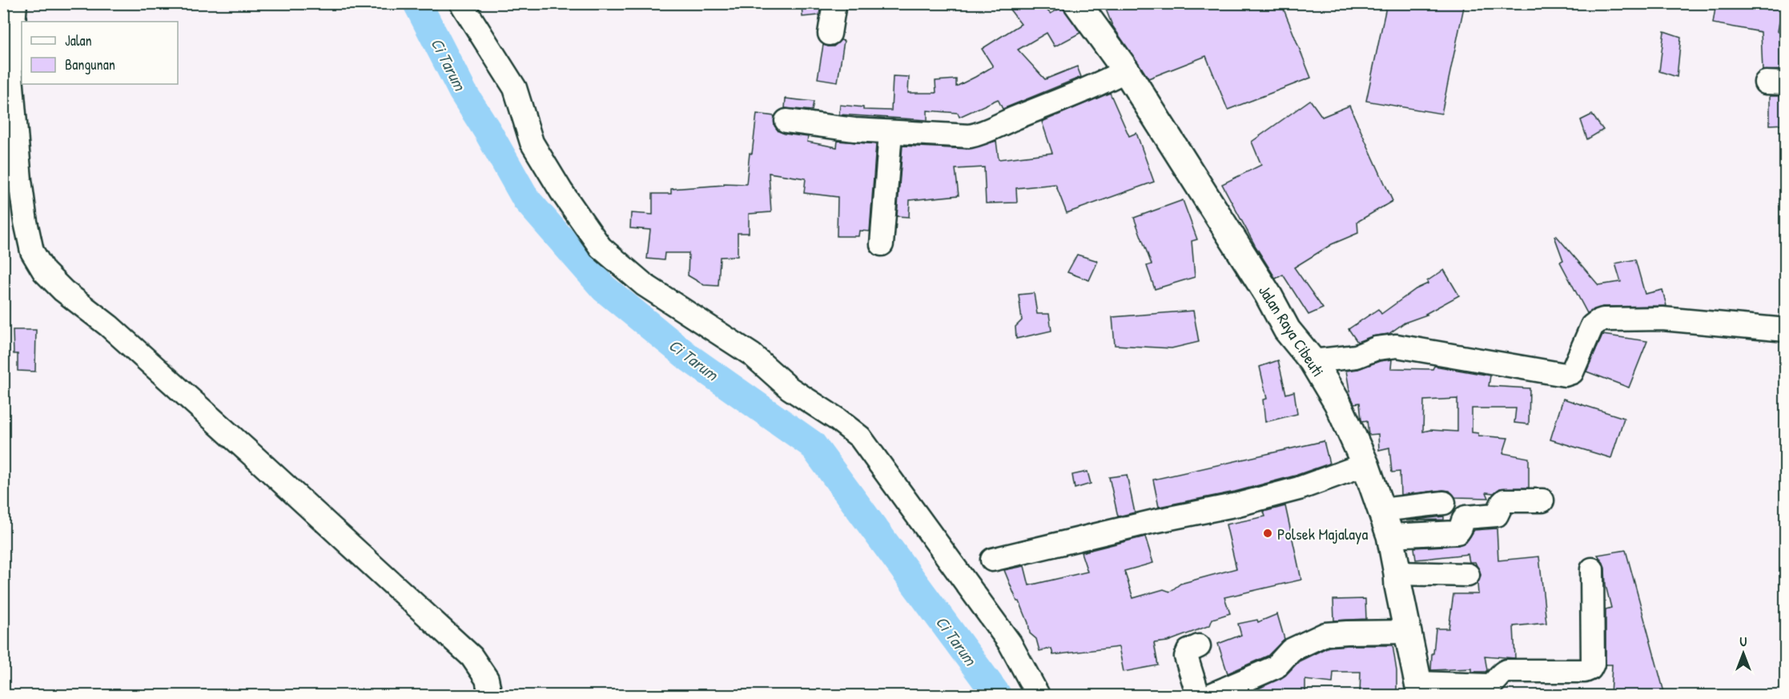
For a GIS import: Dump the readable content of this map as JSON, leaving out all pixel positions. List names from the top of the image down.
{
  "streets": {
    "main road": ["Jalan Raya Cibeuti"]
  },
  "water": ["Ci Tarum"],
  "places": ["Polsek Majalaya"],
  "legend": ["Jalan", "Bangunan"],
  "north": "top"
}
